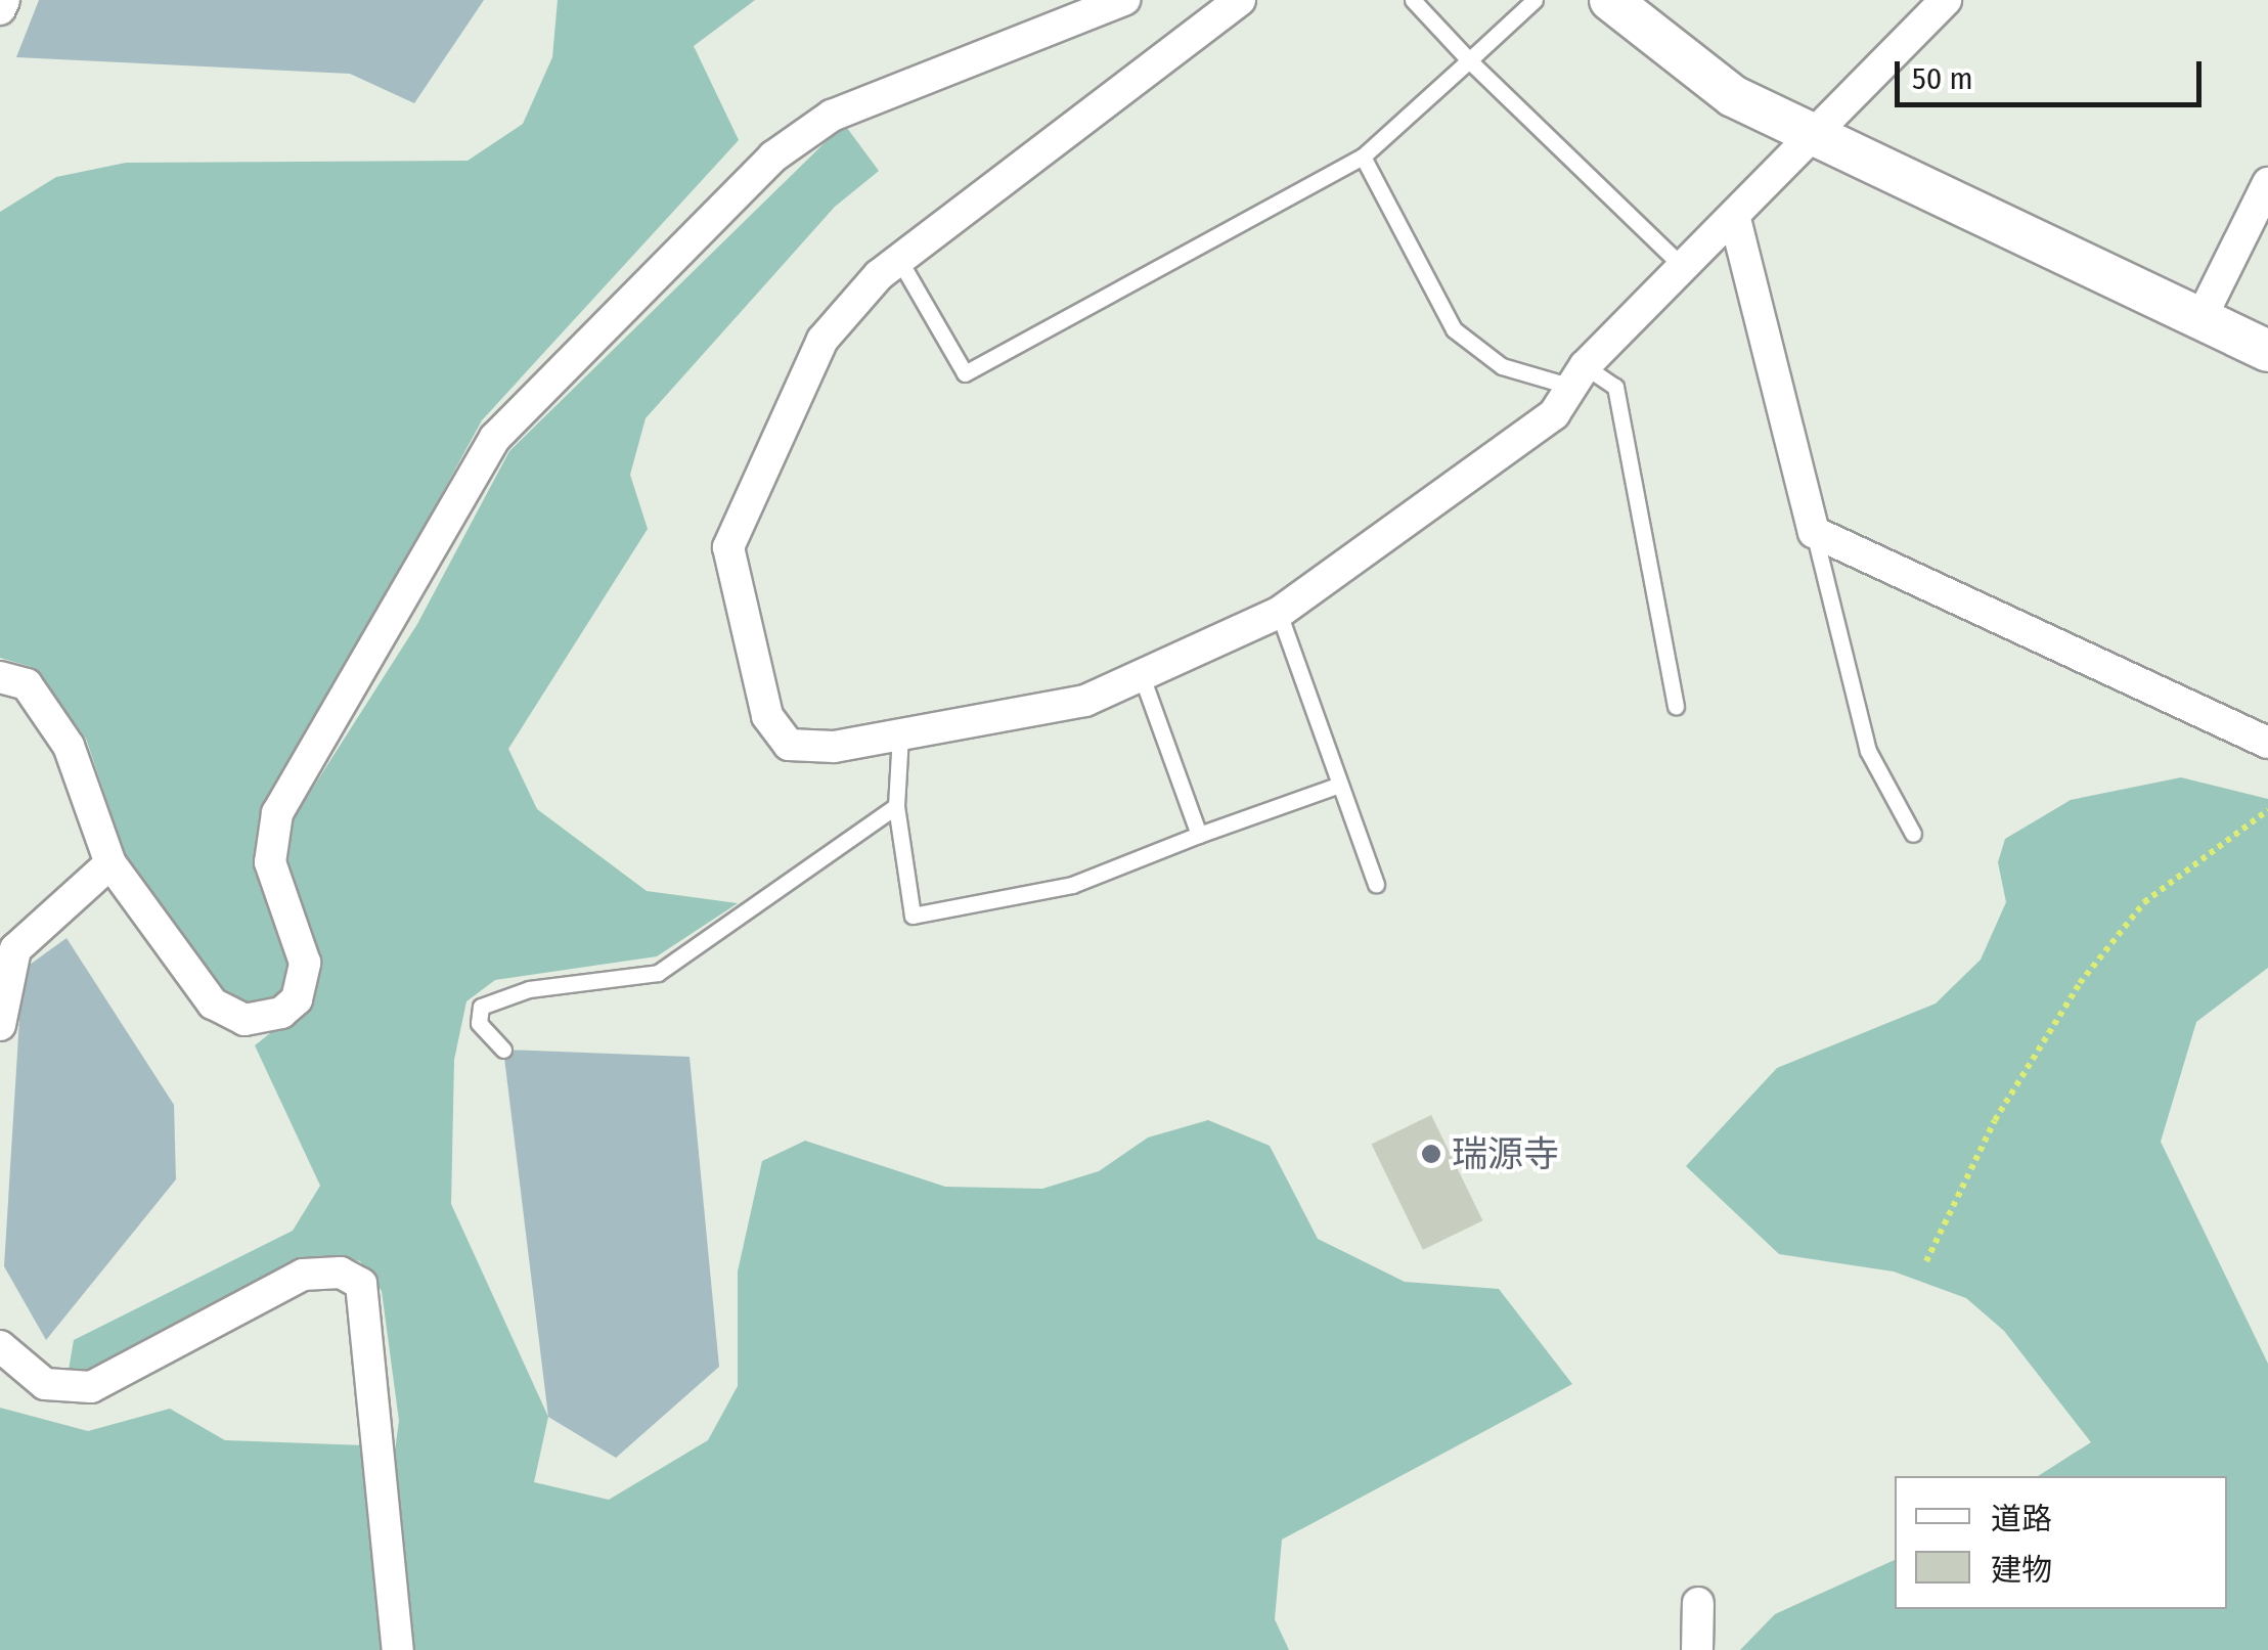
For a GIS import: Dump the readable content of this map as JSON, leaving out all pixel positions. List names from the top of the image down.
{
  "places": ["瑞源寺"],
  "legend": ["道路", "建物"],
  "scale_bar": "50 m"
}
